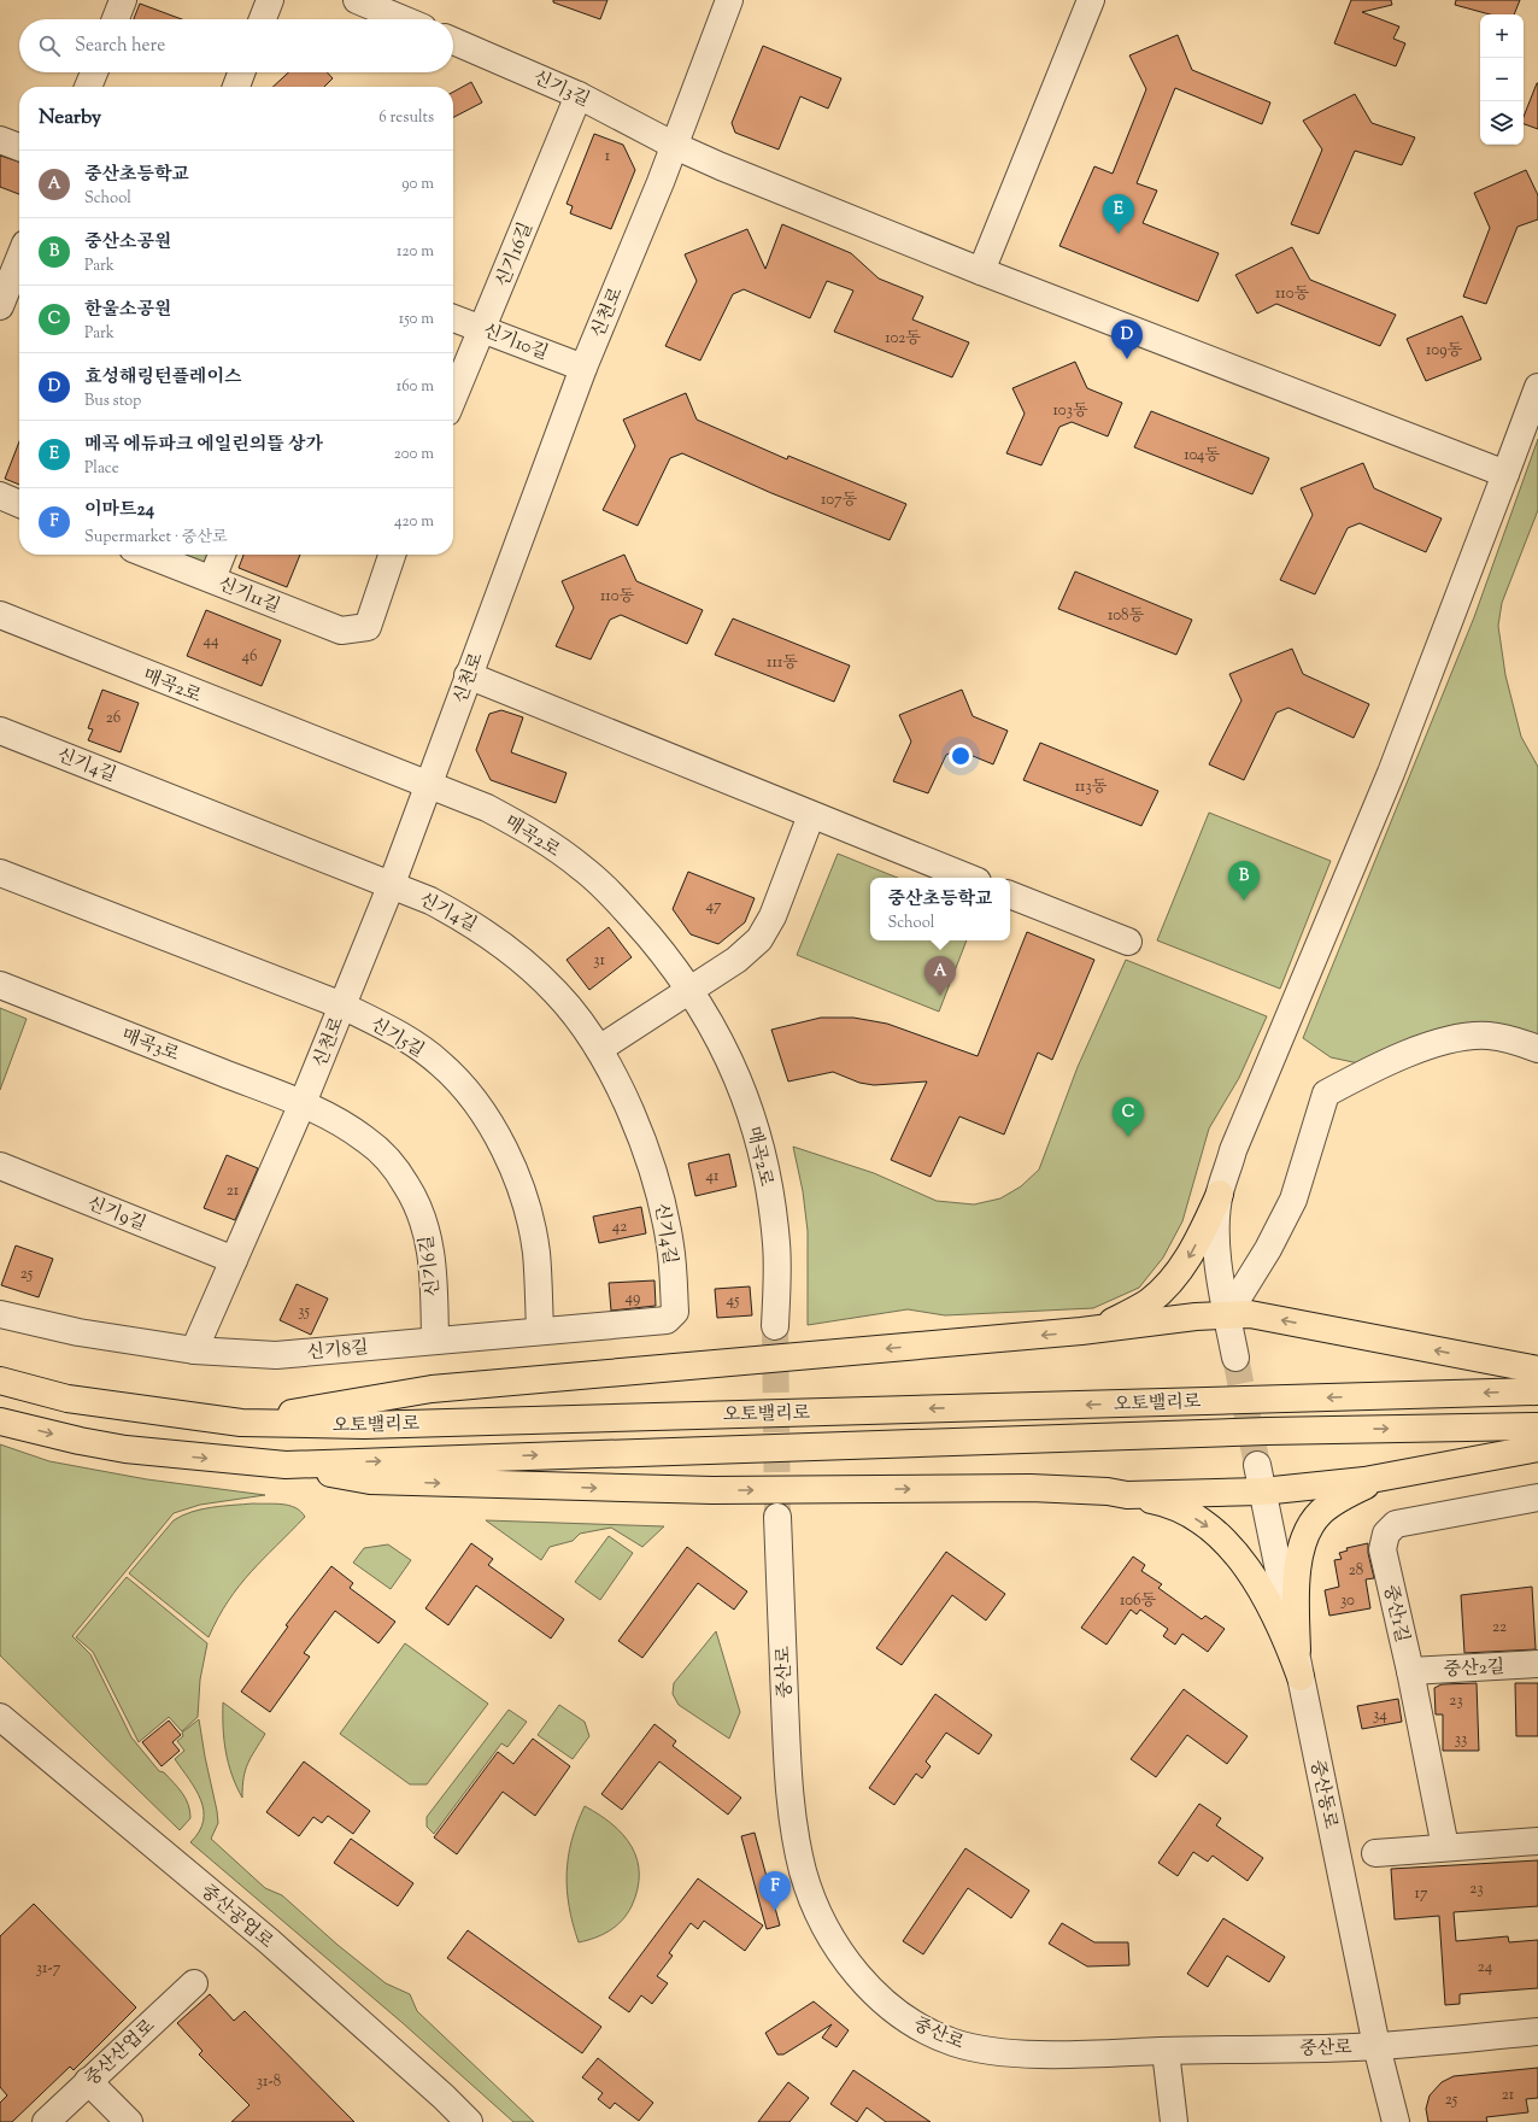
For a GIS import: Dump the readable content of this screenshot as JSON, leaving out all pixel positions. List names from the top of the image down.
{
  "streets": {
    "highway": ["오토밸리로"],
    "street": [
      "신기3길",
      "신기16길",
      "신천로",
      "신기10길",
      "신기11길",
      "매곡2로",
      "신기4길",
      "신기5길",
      "매곡3로",
      "신기9길",
      "신기6길",
      "신기8길",
      "중산1길",
      "중산2길",
      "중산로",
      "중산동로",
      "중산공업로",
      "중산산업로"
    ]
  },
  "crossings": [
    ["신기3길", "신기16길"],
    ["신기3길", "신천로"],
    ["신기16길", "신기10길"],
    ["신천로", "신기10길"],
    ["신천로", "매곡2로"],
    ["신천로", "신기4길"],
    ["신천로", "신기5길"],
    ["신천로", "매곡3로"],
    ["신천로", "신기9길"],
    ["신천로", "신기6길"],
    ["신천로", "신기8길"],
    ["신기4길", "신기8길"],
    ["신기5길", "신기8길"],
    ["매곡3로", "신기6길"],
    ["신기6길", "신기8길"],
    ["중산1길", "중산2길"],
    ["중산로", "중산동로"]
  ],
  "house_numbers": [
    "1",
    "110동",
    "102동",
    "109동",
    "103동",
    "104동",
    "107동",
    "110동",
    "108동",
    "44",
    "46",
    "111동",
    "26",
    "113동",
    "47",
    "31",
    "41",
    "21",
    "42",
    "25",
    "49",
    "45",
    "35",
    "28",
    "106동",
    "30",
    "22",
    "23",
    "34",
    "33",
    "23",
    "17",
    "24",
    "31-7",
    "31-8",
    "21",
    "25"
  ],
  "page": {
    "map_buttons": ["+", "−"],
    "search": "Search here",
    "heading": ["Nearby", "6 results"],
    "list": [
      {
        "mark": "A",
        "name": "중산초등학교",
        "note": "School",
        "value": "90 m"
      },
      {
        "mark": "B",
        "name": "중산소공원",
        "note": "Park",
        "value": "120 m"
      },
      {
        "mark": "C",
        "name": "한울소공원",
        "note": "Park",
        "value": "150 m"
      },
      {
        "mark": "D",
        "name": "효성해링턴플레이스",
        "note": "Bus stop",
        "value": "160 m"
      },
      {
        "mark": "E",
        "name": "메곡 에듀파크 에일린의뜰 상가",
        "note": "Place",
        "value": "200 m"
      },
      {
        "mark": "F",
        "name": "이마트24",
        "note": "Supermarket · 중산로",
        "value": "420 m"
      }
    ],
    "pins": [
      "E",
      "D",
      "B",
      "A",
      "C",
      "F"
    ],
    "popup": ["중산초등학교", "School"]
  }
}
